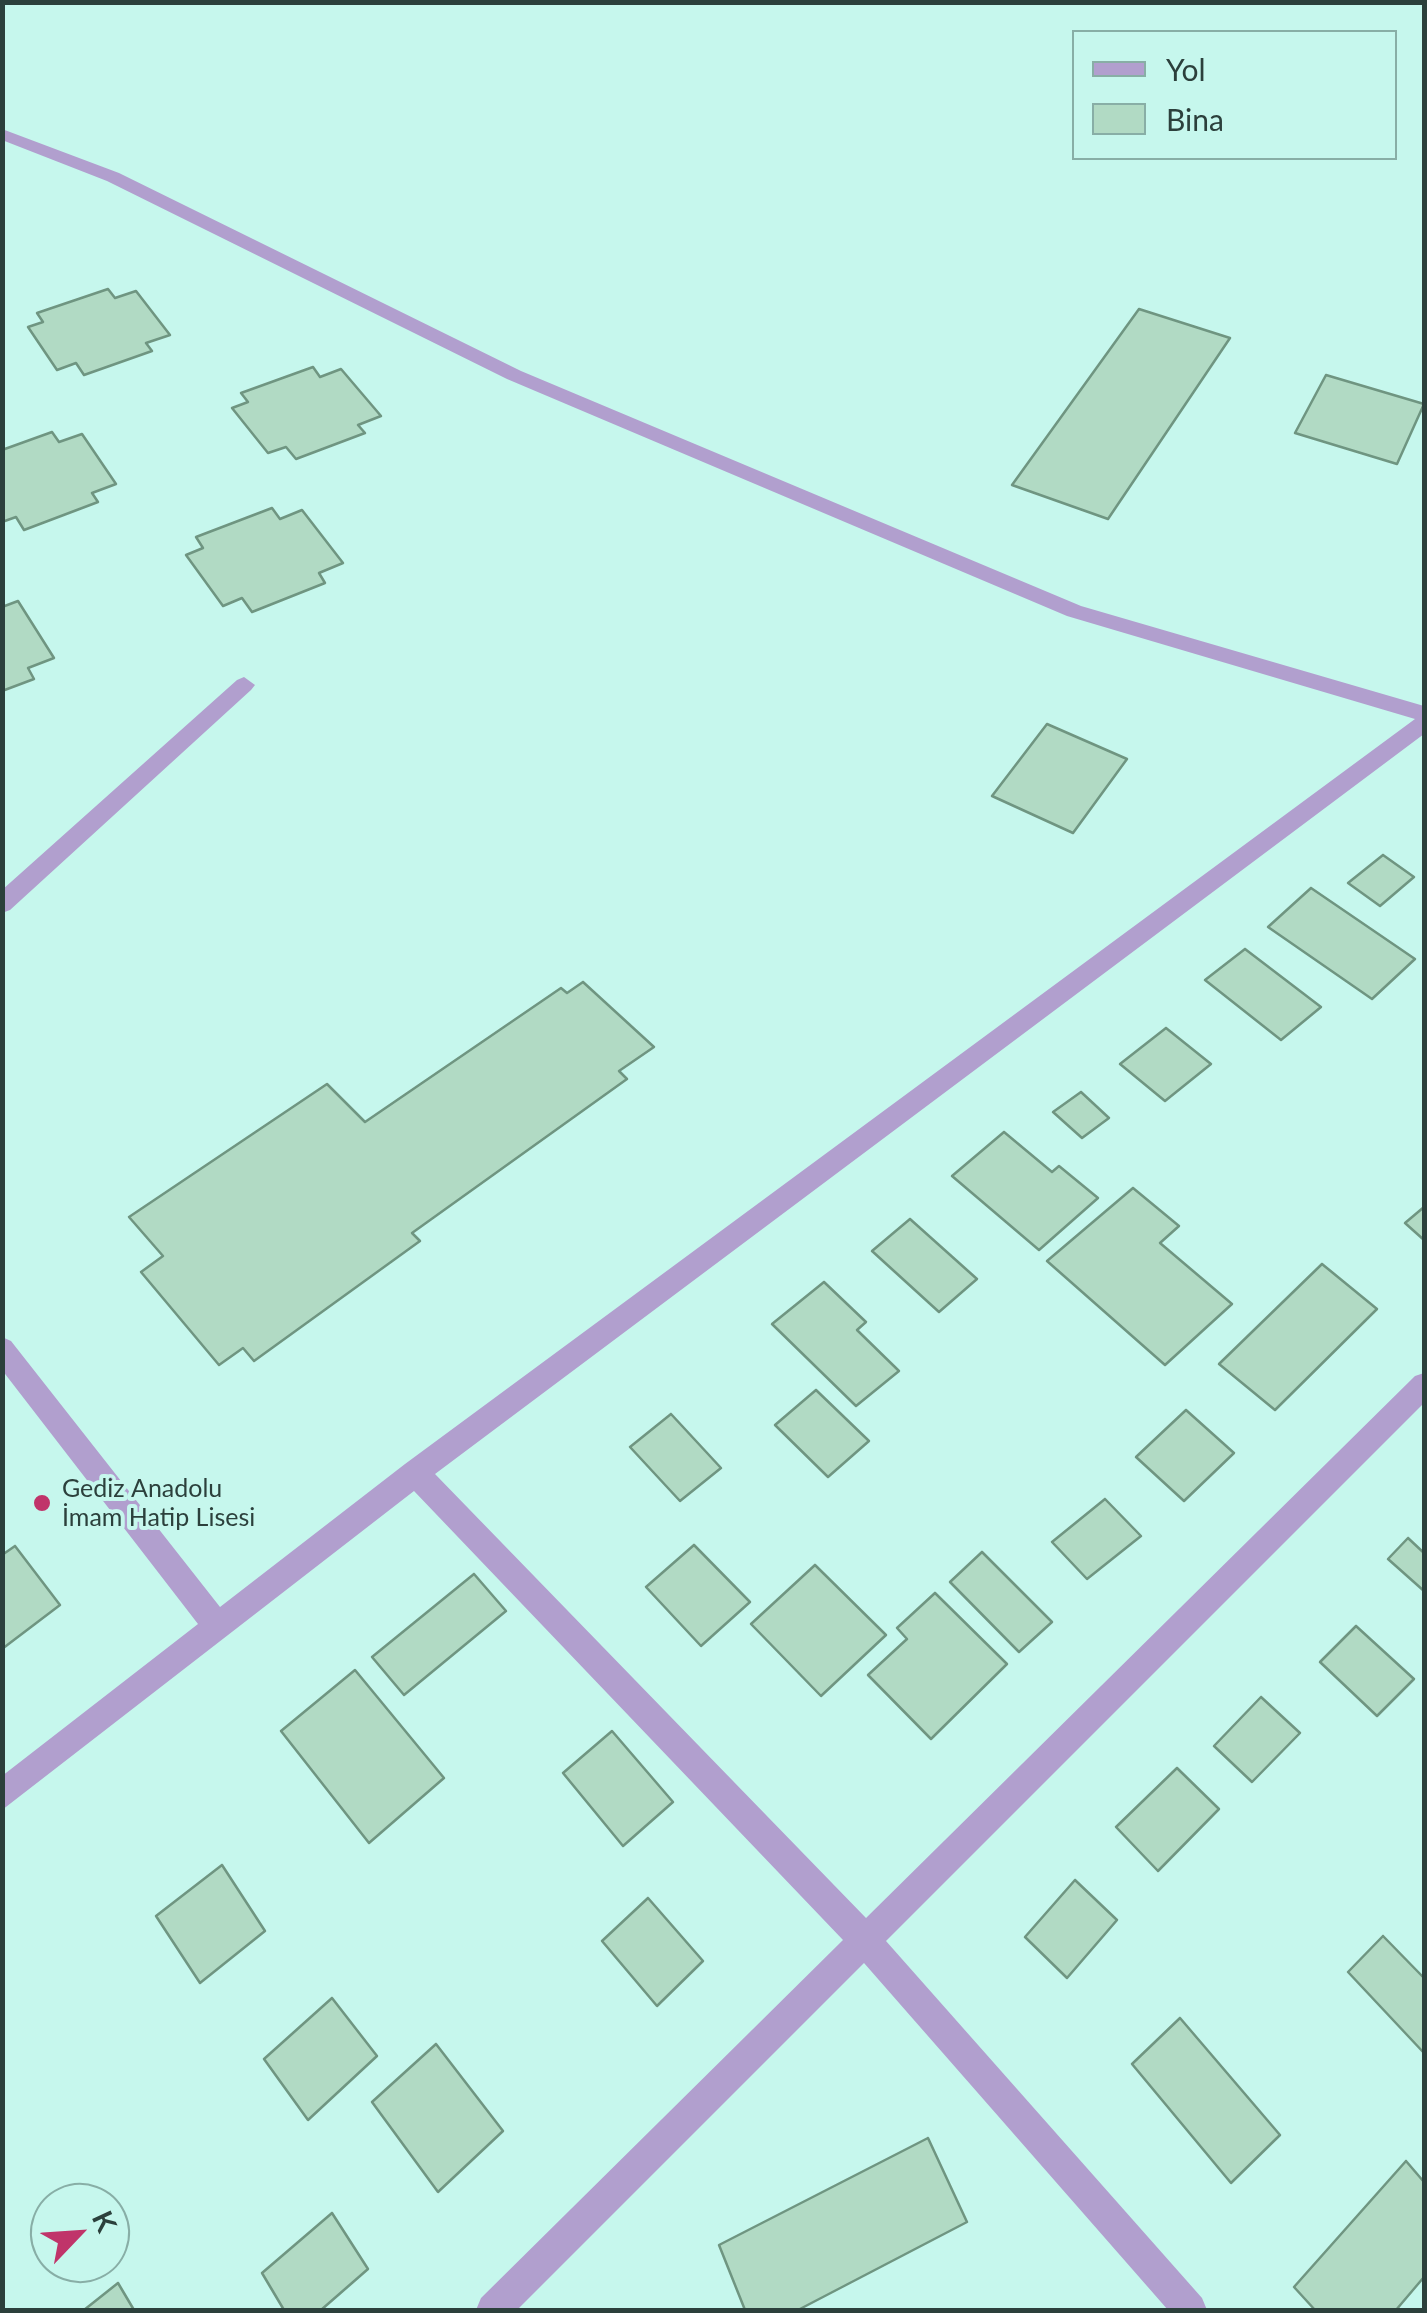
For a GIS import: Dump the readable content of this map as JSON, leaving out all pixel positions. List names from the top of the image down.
{
  "places": ["Gediz Anadolu İmam Hatip Lisesi"],
  "legend": ["Yol", "Bina"],
  "north": "top right"
}
